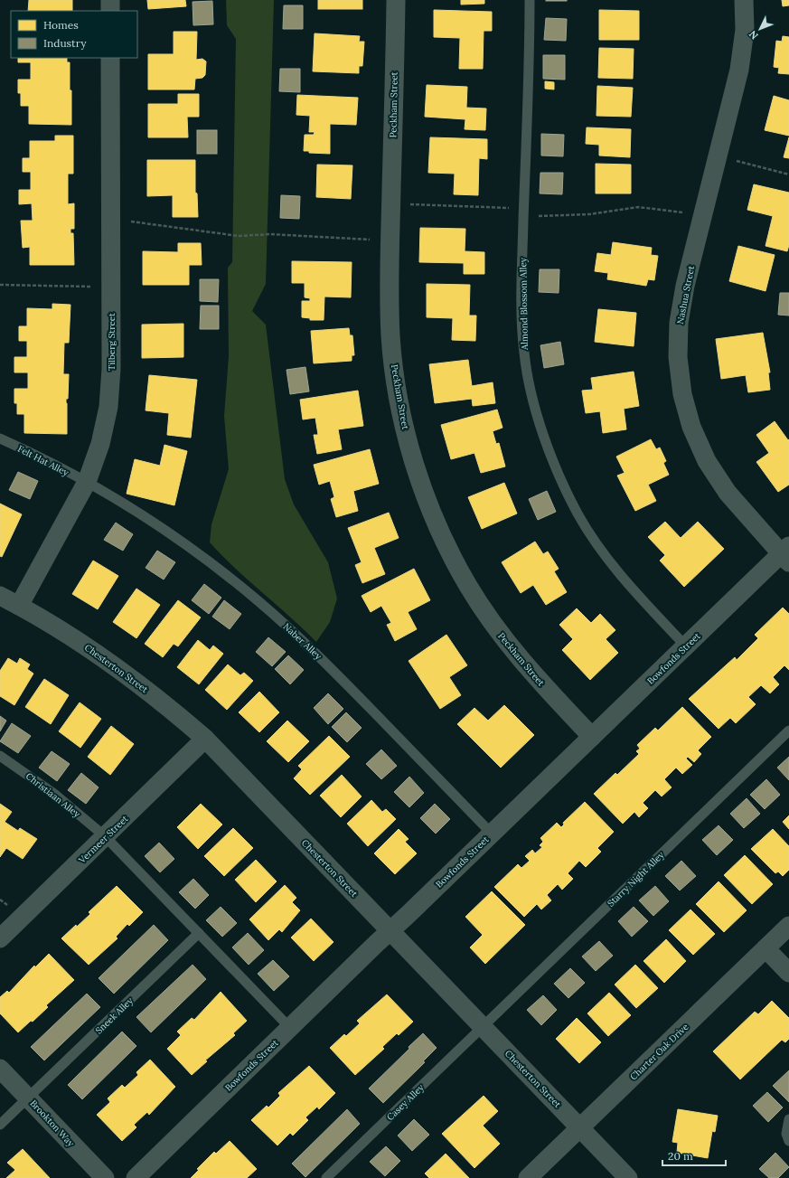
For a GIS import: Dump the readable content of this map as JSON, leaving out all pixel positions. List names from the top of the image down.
{
  "streets": {
    "street": [
      "Peckham Street",
      "Nashua Street",
      "Tilberg Street",
      "Bowfonds Street",
      "Chesterton Street",
      "Vermeer Street",
      "Charter Oak Drive",
      "Brookton Way"
    ],
    "lane": [
      "Almond Blossom Alley",
      "Felt Hat Alley",
      "Naber Alley",
      "Christiaan Alley",
      "Starry Night Alley",
      "Sneek Alley",
      "Casey Alley"
    ]
  },
  "crossings": [
    ["Peckham Street", "Bowfonds Street"],
    ["Nashua Street", "Bowfonds Street"],
    ["Almond Blossom Alley", "Bowfonds Street"],
    ["Tilberg Street", "Felt Hat Alley"],
    ["Tilberg Street", "Naber Alley"],
    ["Tilberg Street", "Chesterton Street"],
    ["Felt Hat Alley", "Naber Alley"],
    ["Naber Alley", "Bowfonds Street"],
    ["Bowfonds Street", "Chesterton Street"],
    ["Chesterton Street", "Vermeer Street"],
    ["Chesterton Street", "Starry Night Alley"],
    ["Chesterton Street", "Charter Oak Drive"],
    ["Chesterton Street", "Casey Alley"],
    ["Christiaan Alley", "Vermeer Street"],
    ["Starry Night Alley", "Casey Alley"],
    ["Sneek Alley", "Brookton Way"]
  ],
  "legend": ["Homes", "Industry"],
  "scale_bar": "20 m",
  "north": "bottom left"
}
